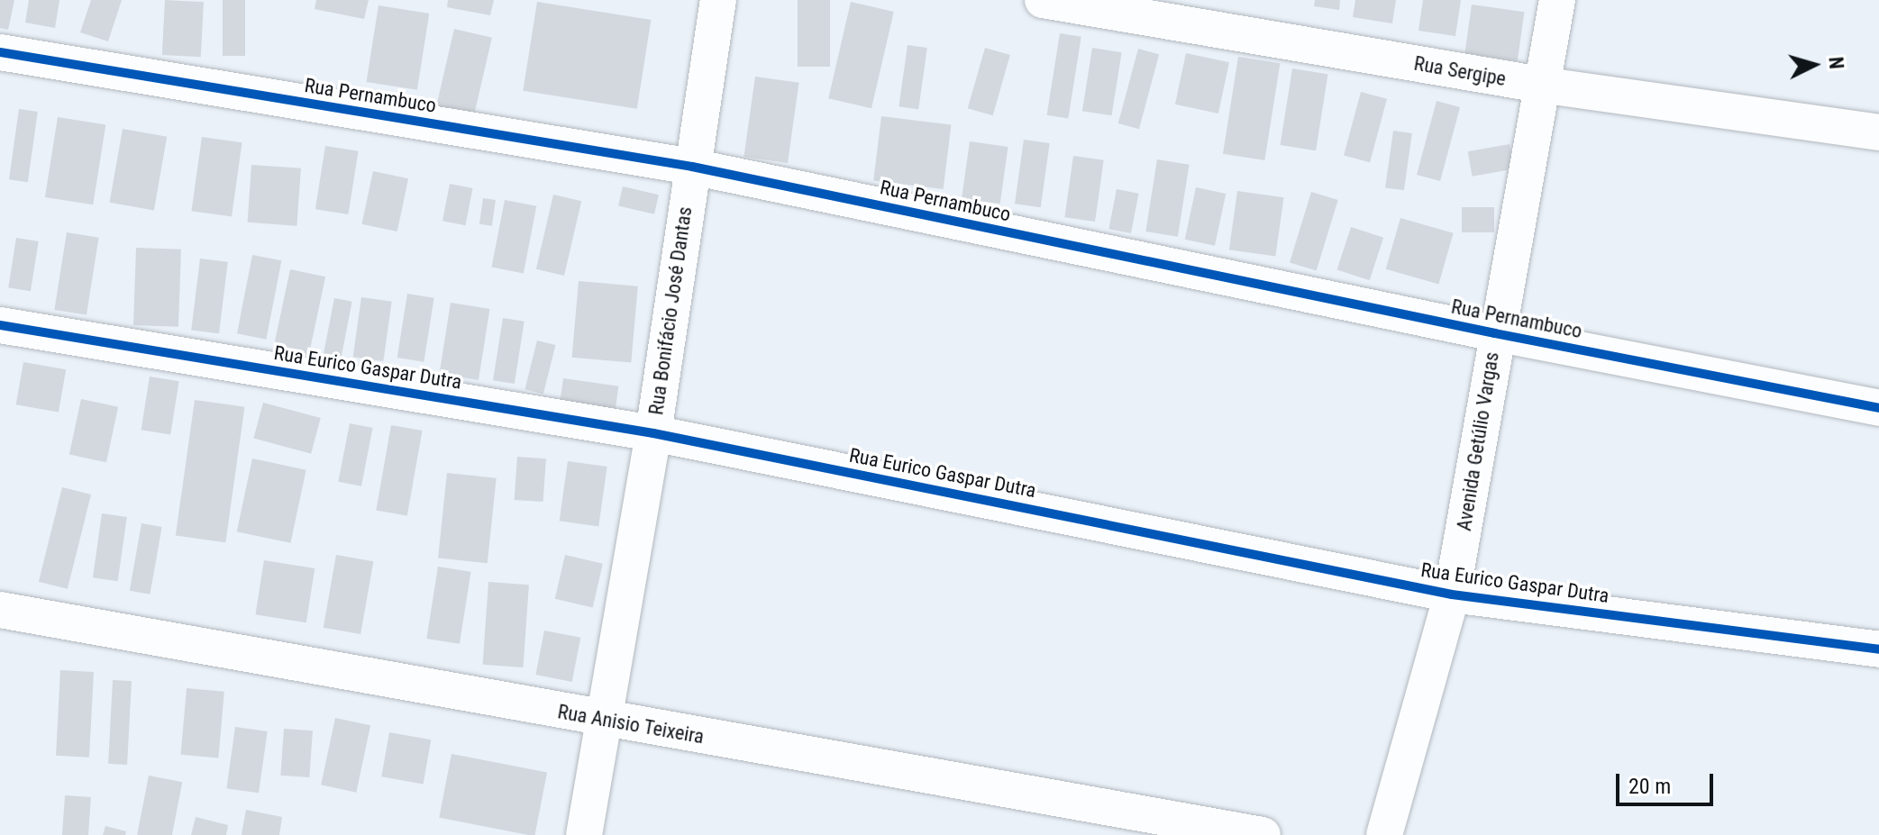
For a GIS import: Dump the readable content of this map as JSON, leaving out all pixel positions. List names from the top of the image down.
{
  "streets": {
    "street": [
      "Rua Sergipe",
      "Rua Pernambuco",
      "Rua Bonifácio José Dantas",
      "Rua Eurico Gaspar Dutra",
      "Avenida Getúlio Vargas",
      "Rua Anisio Teixeira"
    ]
  },
  "crossings": [
    ["Rua Sergipe", "Avenida Getúlio Vargas"],
    ["Rua Pernambuco", "Rua Bonifácio José Dantas"],
    ["Rua Pernambuco", "Avenida Getúlio Vargas"],
    ["Rua Bonifácio José Dantas", "Rua Eurico Gaspar Dutra"],
    ["Rua Bonifácio José Dantas", "Rua Anisio Teixeira"],
    ["Rua Eurico Gaspar Dutra", "Avenida Getúlio Vargas"]
  ],
  "scale_bar": "20 m",
  "north": "right"
}
